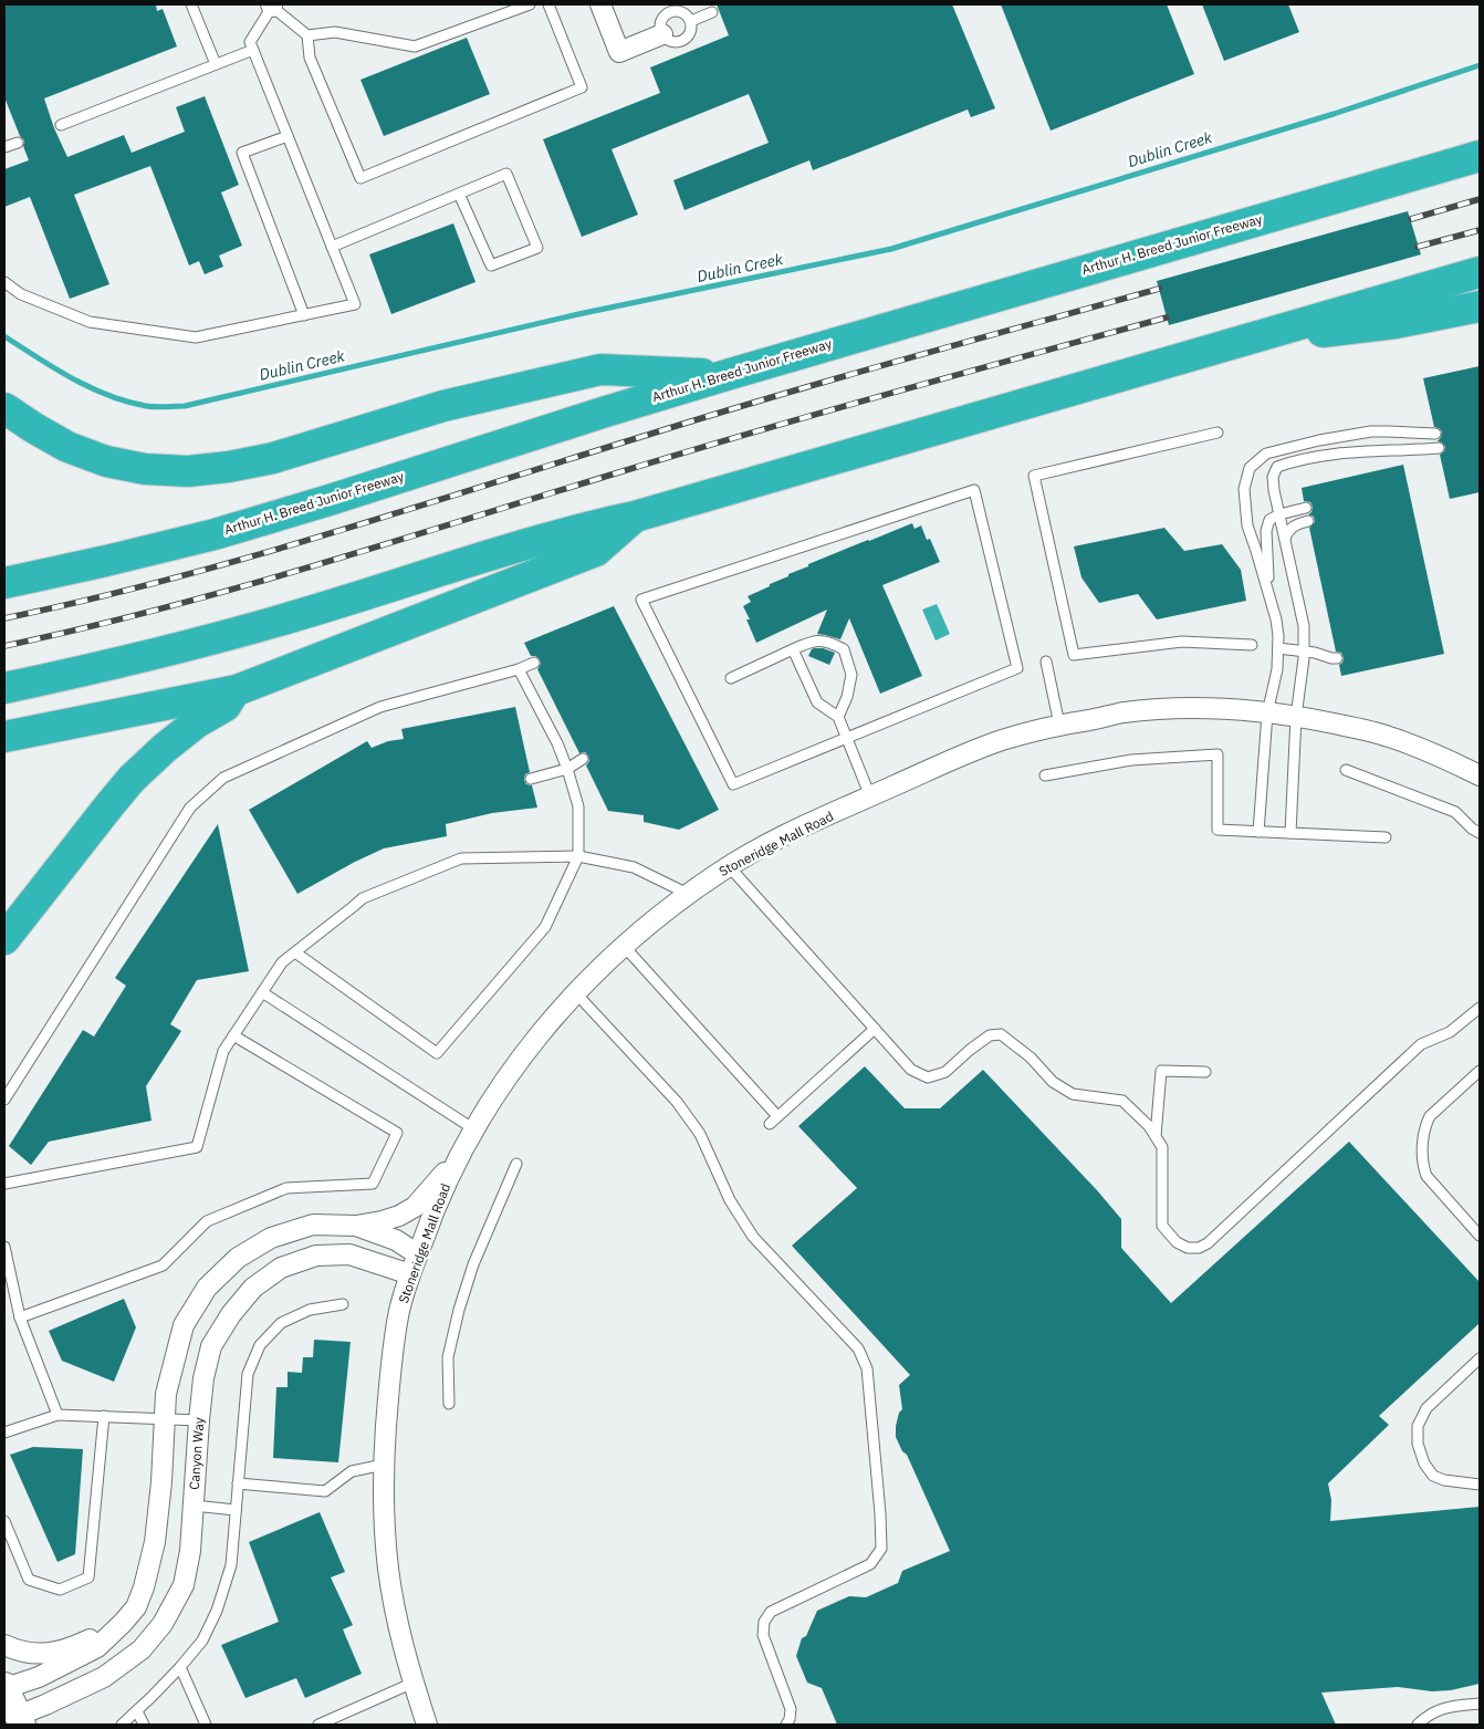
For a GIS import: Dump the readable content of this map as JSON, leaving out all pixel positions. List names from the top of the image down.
{
  "streets": {
    "highway": ["Arthur H. Breed Junior Freeway"],
    "street": ["Stoneridge Mall Road", "Canyon Way"]
  },
  "crossings": [
    ["Stoneridge Mall Road", "Canyon Way"]
  ],
  "water": ["Dublin Creek"]
}
